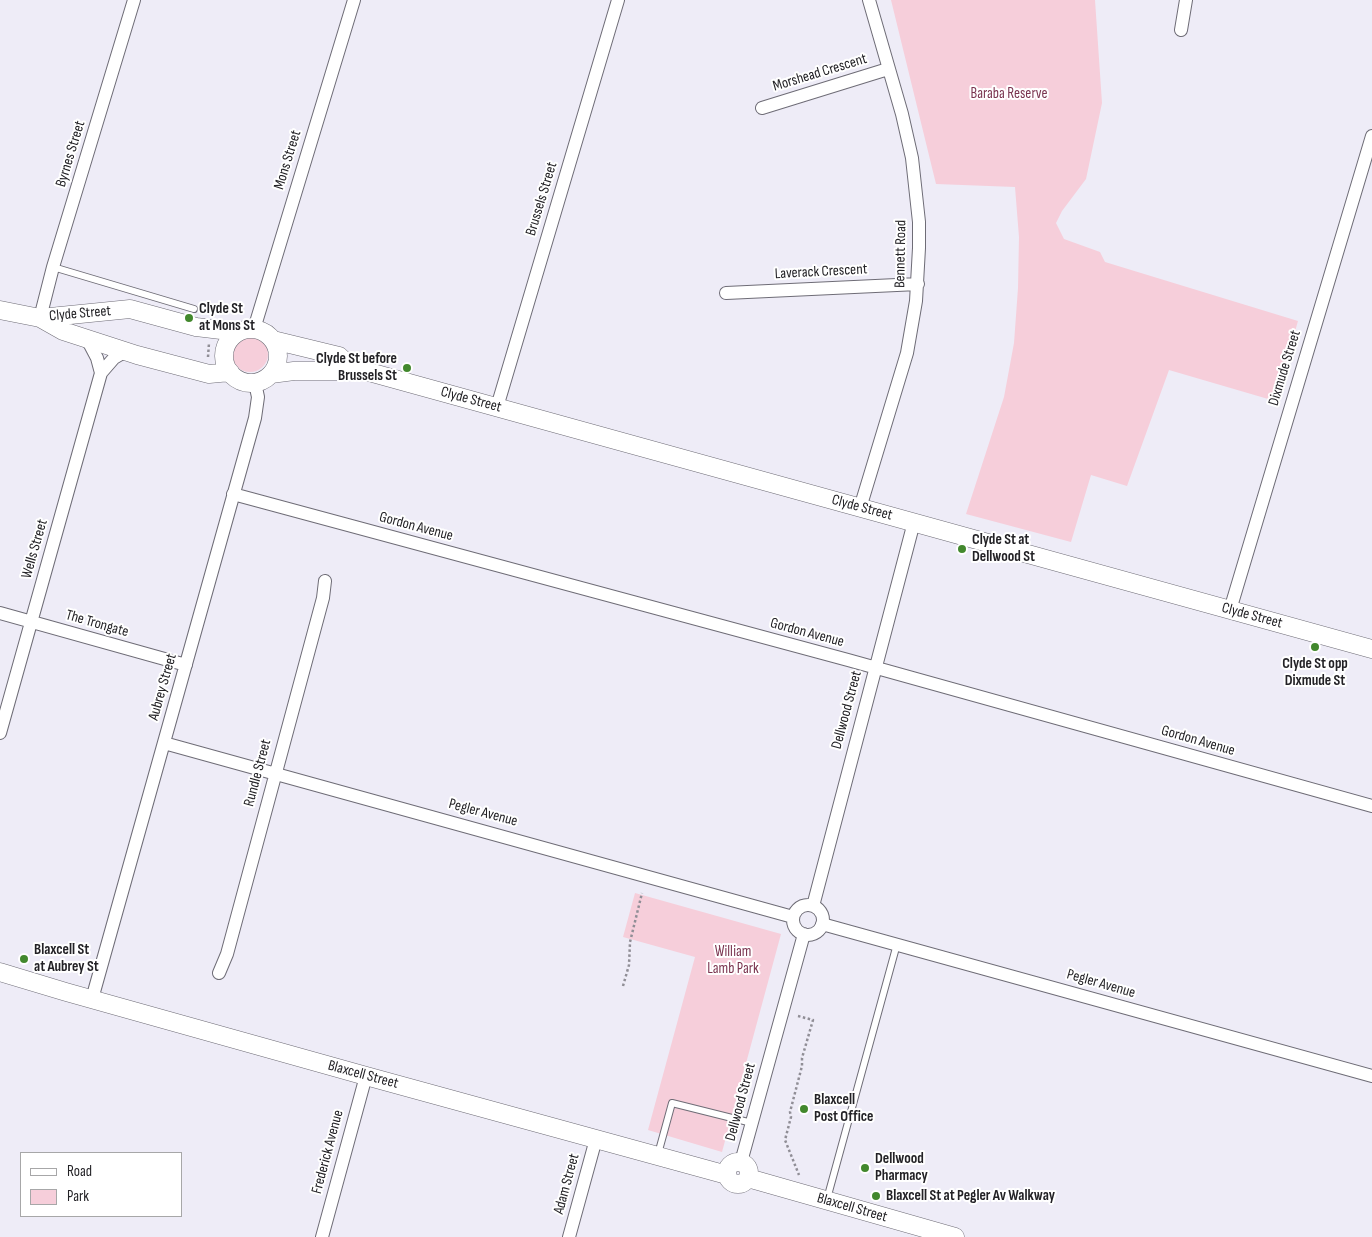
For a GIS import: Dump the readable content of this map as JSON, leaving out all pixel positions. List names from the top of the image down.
{
  "streets": {
    "main road": ["Clyde Street", "Blaxcell Street"],
    "street": [
      "Morshead Crescent",
      "Byrnes Street",
      "Mons Street",
      "Brussels Street",
      "Bennett Road",
      "Laverack Crescent",
      "Dixmude Street",
      "Gordon Avenue",
      "Wells Street",
      "The Trongate",
      "Aubrey Street",
      "Dellwood Street",
      "Rundle Street",
      "Pegler Avenue",
      "Frederick Avenue",
      "Adam Street"
    ]
  },
  "crossings": [
    ["Morshead Crescent", "Bennett Road"],
    ["Byrnes Street", "Clyde Street"],
    ["Mons Street", "Clyde Street"],
    ["Mons Street", "Aubrey Street"],
    ["Brussels Street", "Clyde Street"],
    ["Bennett Road", "Laverack Crescent"],
    ["Bennett Road", "Clyde Street"],
    ["Clyde Street", "Dixmude Street"],
    ["Clyde Street", "Wells Street"],
    ["Clyde Street", "Aubrey Street"],
    ["Clyde Street", "Dellwood Street"],
    ["Gordon Avenue", "Aubrey Street"],
    ["Gordon Avenue", "Dellwood Street"],
    ["Wells Street", "The Trongate"],
    ["The Trongate", "Aubrey Street"],
    ["Aubrey Street", "Pegler Avenue"],
    ["Aubrey Street", "Blaxcell Street"],
    ["Dellwood Street", "Pegler Avenue"],
    ["Dellwood Street", "Blaxcell Street"],
    ["Rundle Street", "Pegler Avenue"],
    ["Blaxcell Street", "Frederick Avenue"],
    ["Blaxcell Street", "Adam Street"]
  ],
  "parks": ["Baraba Reserve", "William Lamb Park"],
  "places": [
    "Clyde St at Mons St",
    "Clyde St before Brussels St",
    "Clyde St at Dellwood St",
    "Clyde St opp Dixmude St",
    "Blaxcell St at Aubrey St",
    "Blaxcell Post Office",
    "Dellwood Pharmacy",
    "Blaxcell St at Pegler Av Walkway"
  ],
  "legend": ["Road", "Park"]
}
